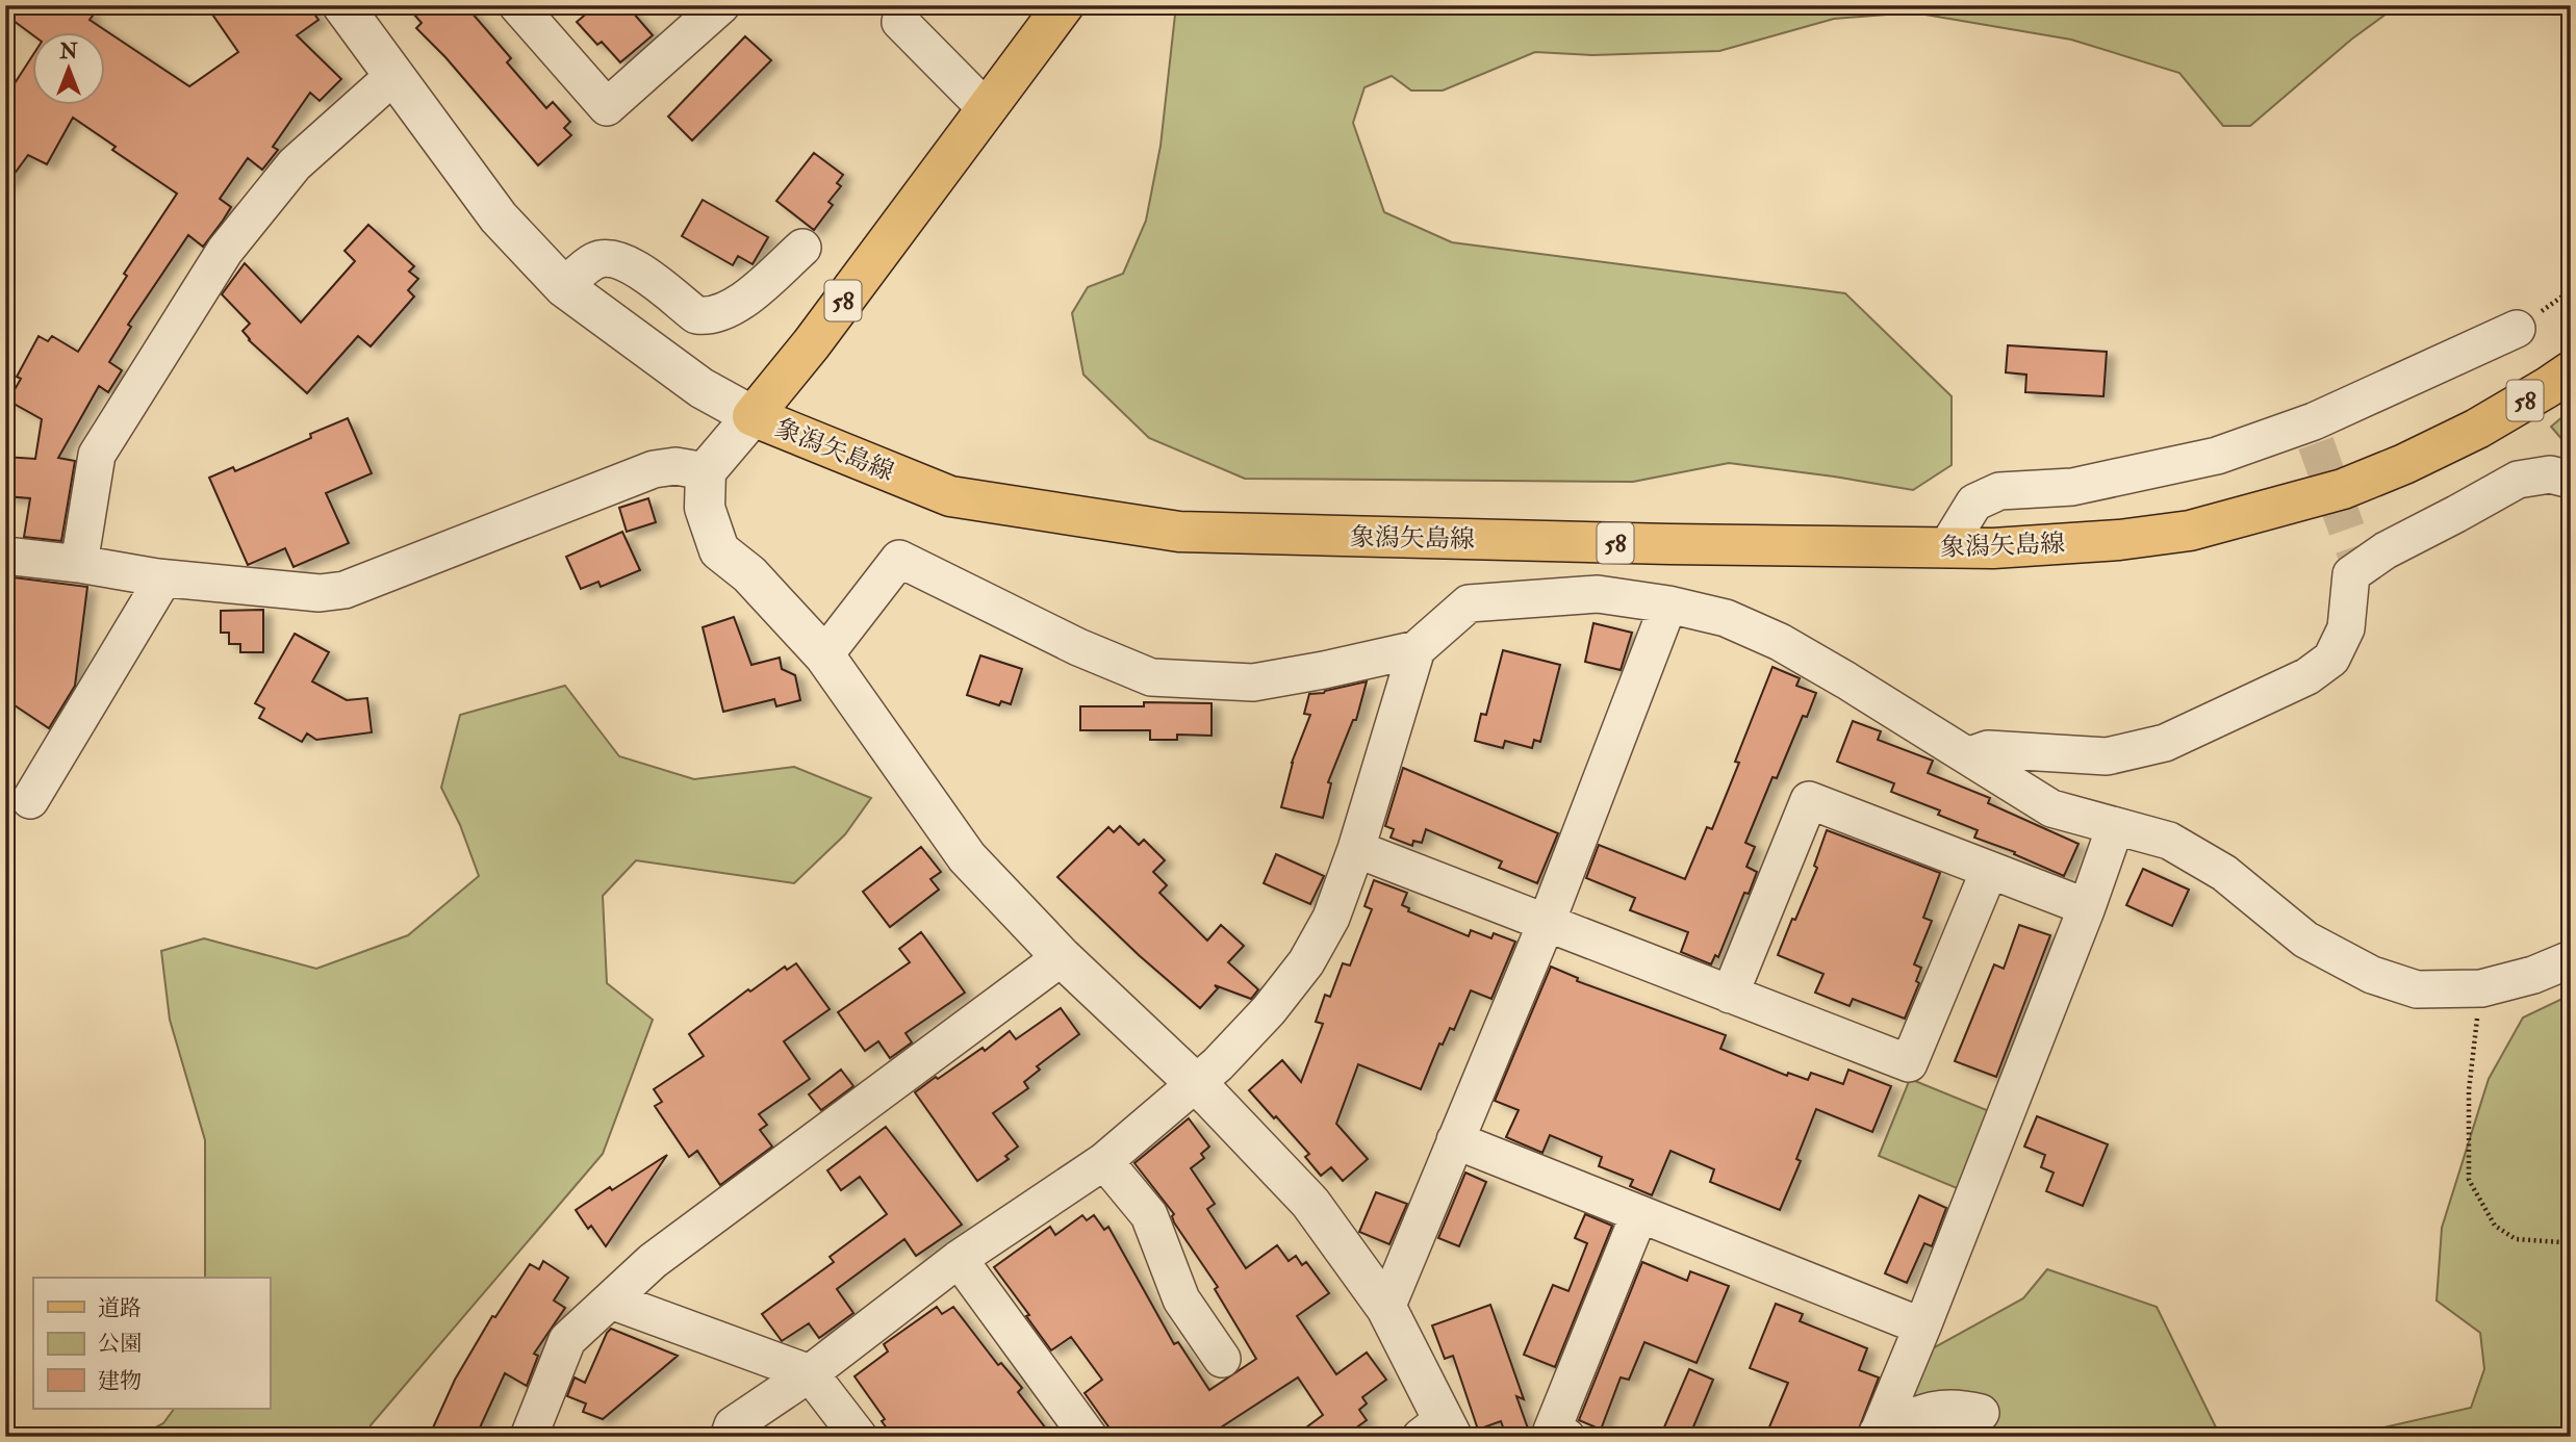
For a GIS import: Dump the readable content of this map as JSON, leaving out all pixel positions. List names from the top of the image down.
{
  "streets": {
    "main road": ["58", "象潟矢島線"]
  },
  "legend": ["道路", "公園", "建物"],
  "north": "top"
}
